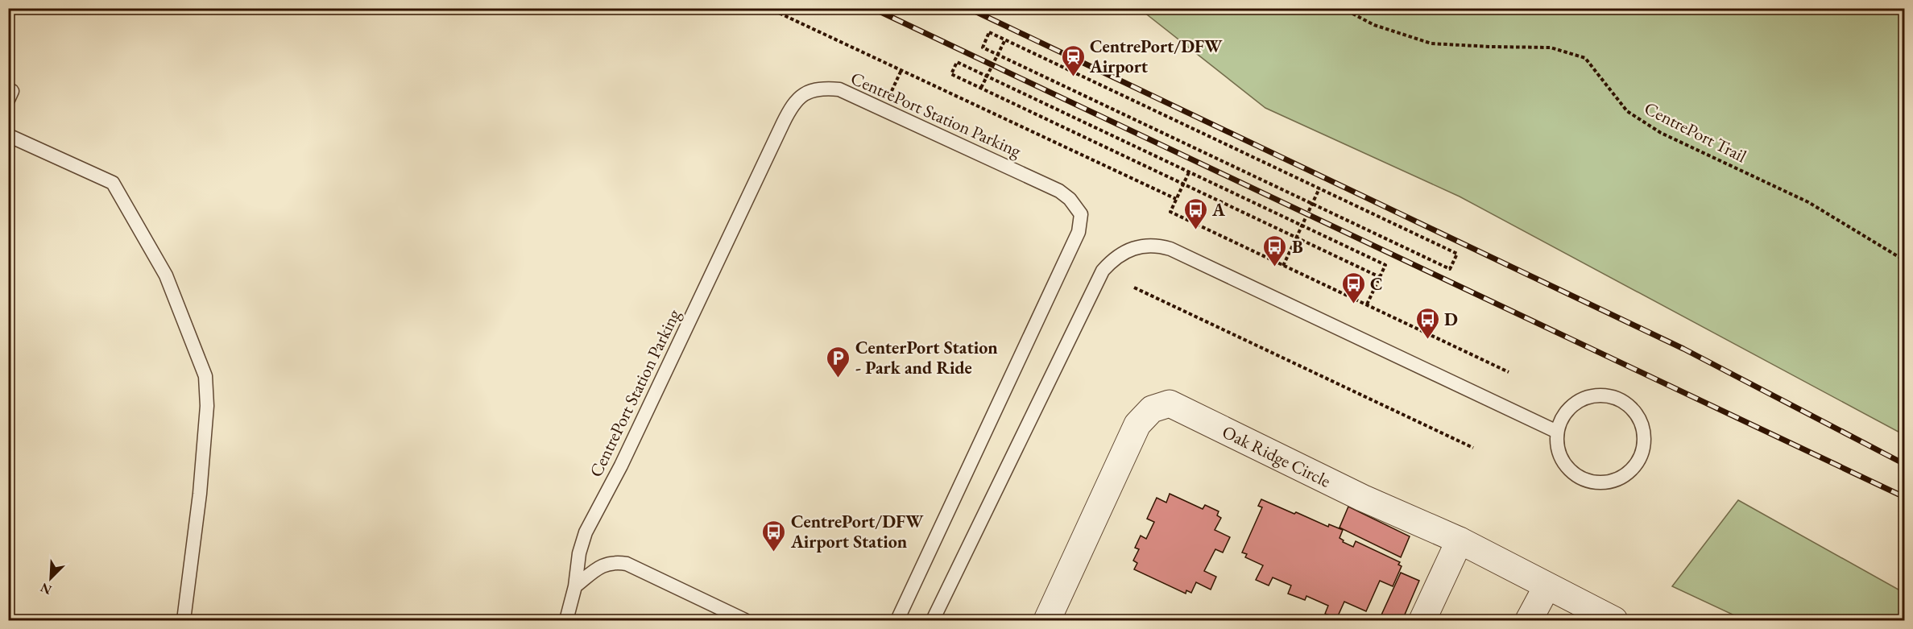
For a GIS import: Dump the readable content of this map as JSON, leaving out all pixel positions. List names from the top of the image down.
{
  "streets": {
    "street": ["Oak Ridge Circle"],
    "lane": ["CentrePort Station Parking"],
    "path": ["CentrePort Trail"]
  },
  "places": {
    "station": ["CentrePort/DFW Airport"],
    "bus stop": [
      "A",
      "B",
      "C",
      "D",
      "CentrePort/DFW Airport Station"
    ],
    "parking": ["CenterPort Station - Park and Ride"]
  },
  "north": "bottom left"
}
